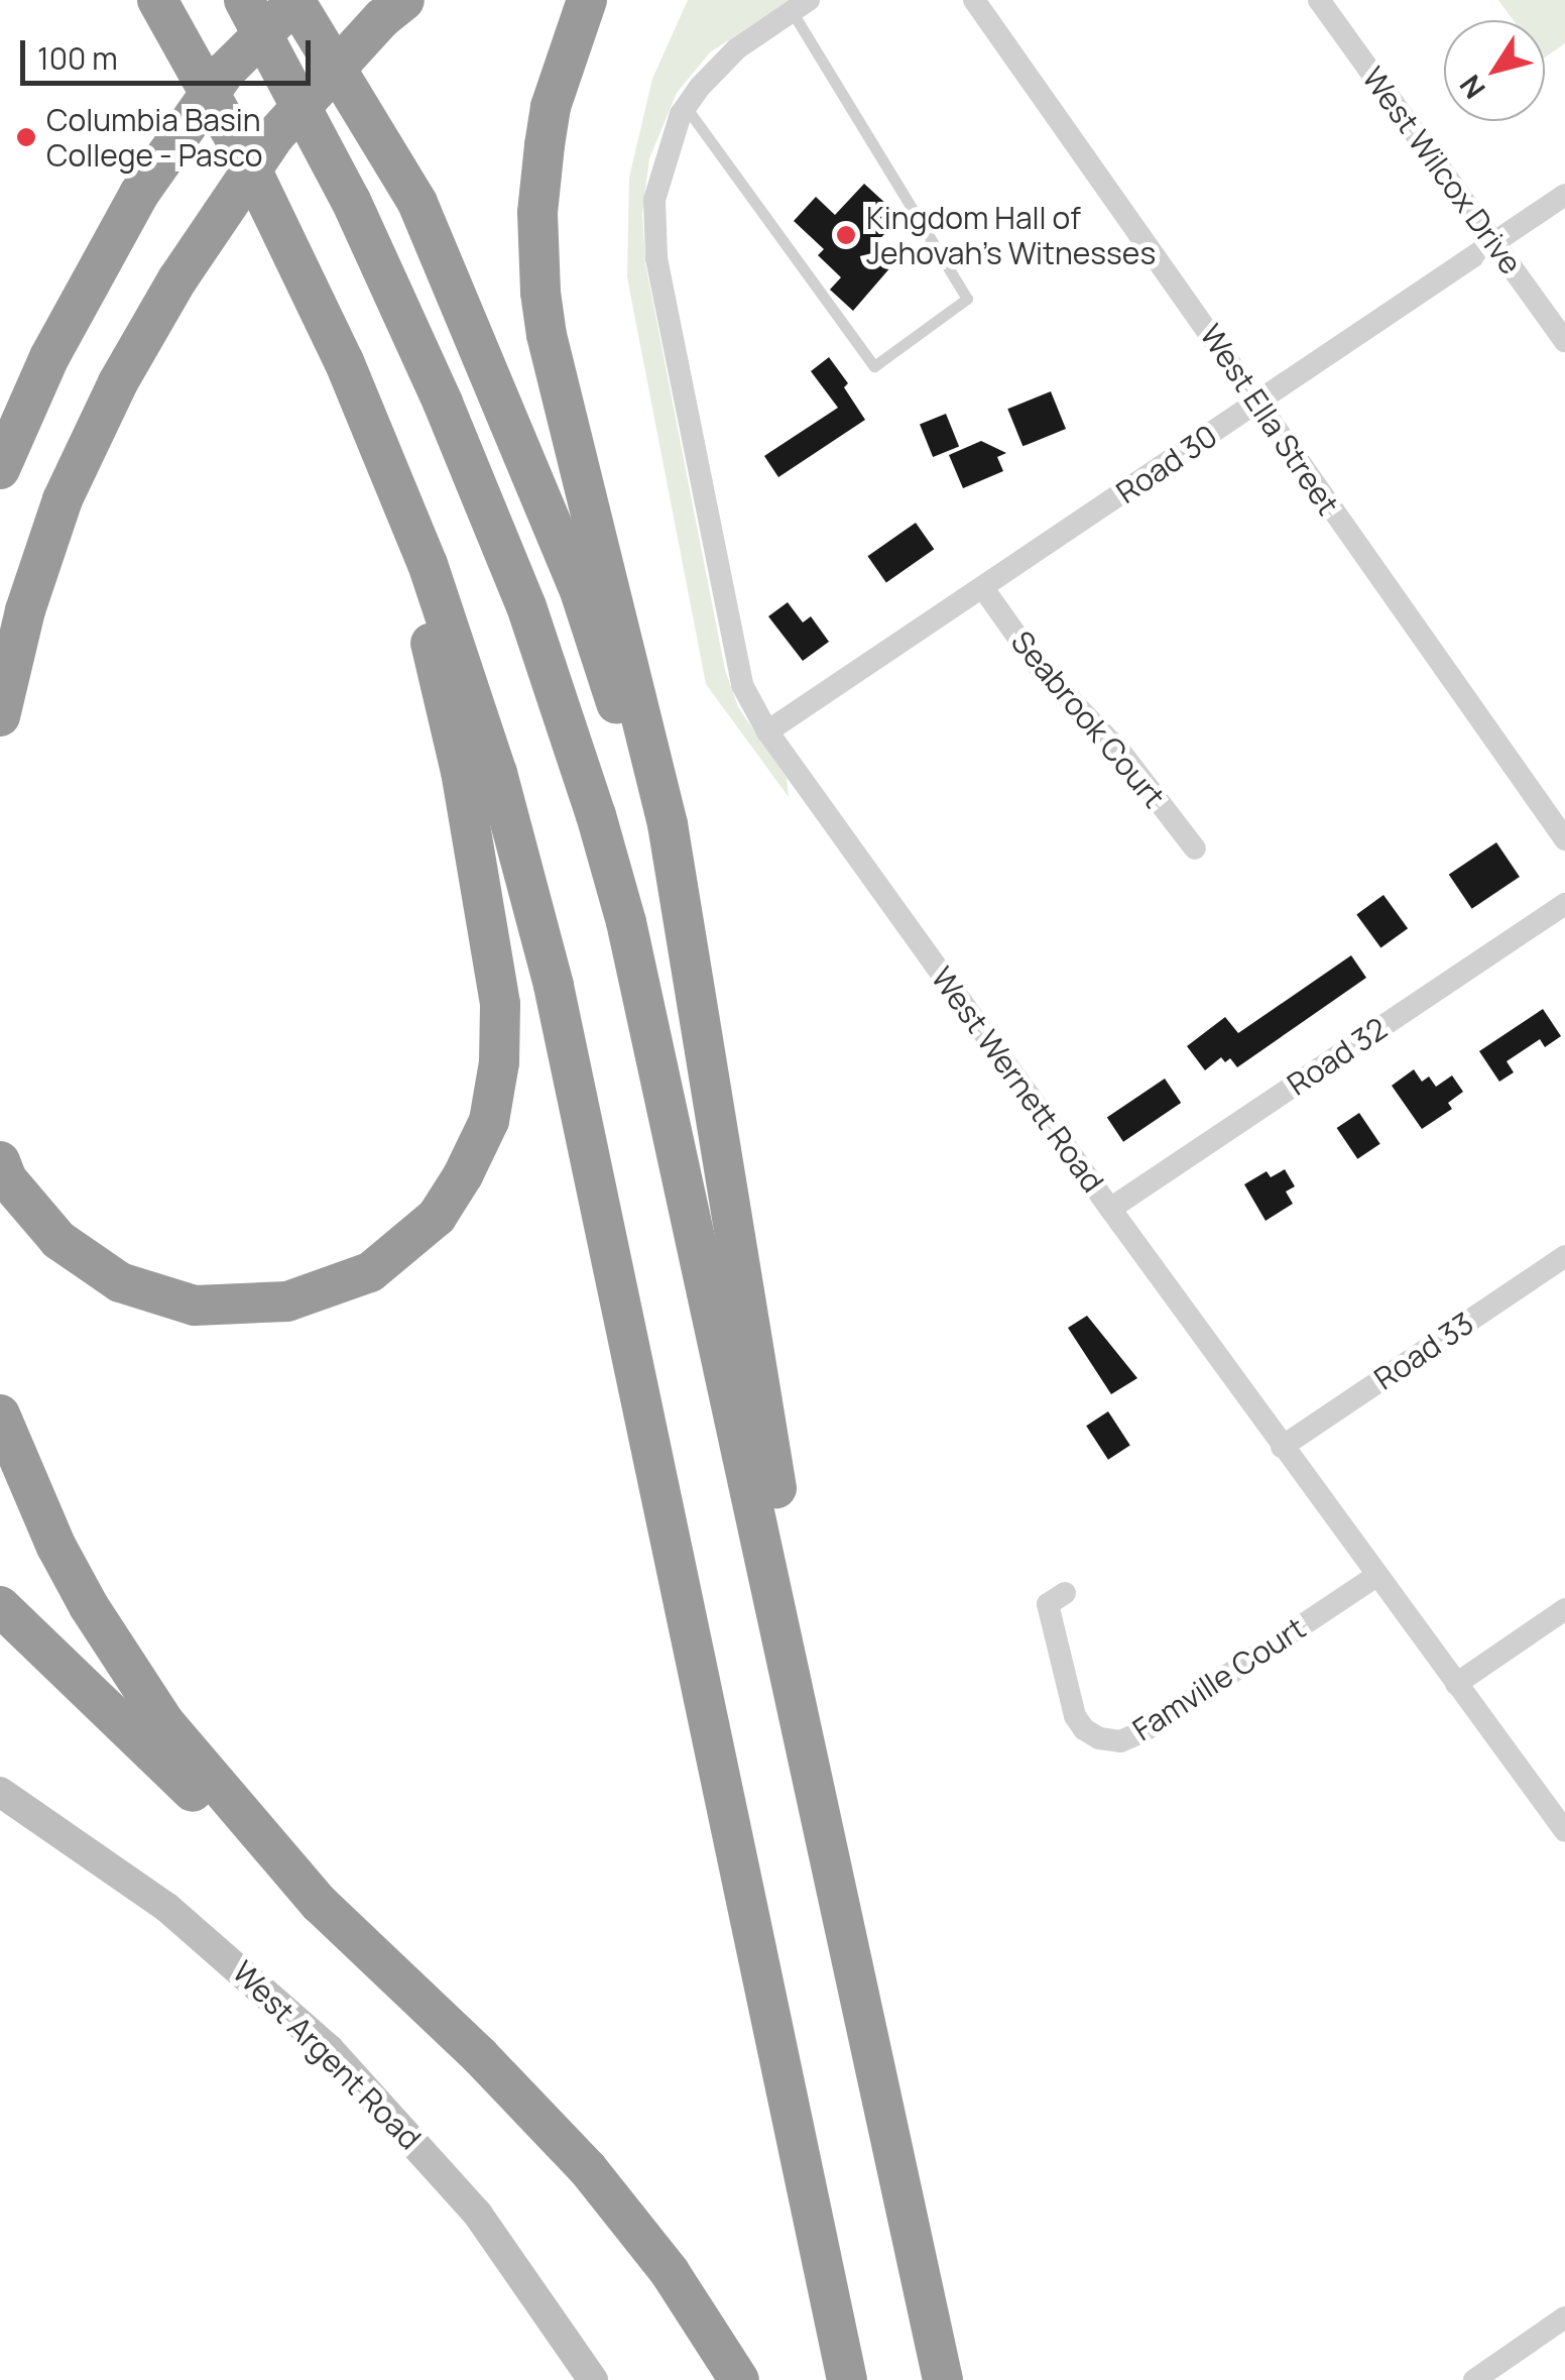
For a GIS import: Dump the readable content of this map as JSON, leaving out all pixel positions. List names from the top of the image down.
{
  "streets": {
    "main road": ["West Argent Road"],
    "street": [
      "West Wilcox Drive",
      "West Ella Street",
      "Road 30",
      "Seabrook Court",
      "Road 32",
      "West Wernett Road",
      "Road 33",
      "Famville Court"
    ]
  },
  "crossings": [
    ["West Wilcox Drive", "Road 30"],
    ["West Ella Street", "Road 30"],
    ["Road 30", "Seabrook Court"],
    ["Road 30", "West Wernett Road"],
    ["Road 32", "West Wernett Road"],
    ["West Wernett Road", "Road 33"],
    ["West Wernett Road", "Famville Court"]
  ],
  "places": ["Columbia Basin College - Pasco", "Kingdom Hall of Jehovah's Witnesses"],
  "scale_bar": "100 m",
  "north": "bottom left"
}
